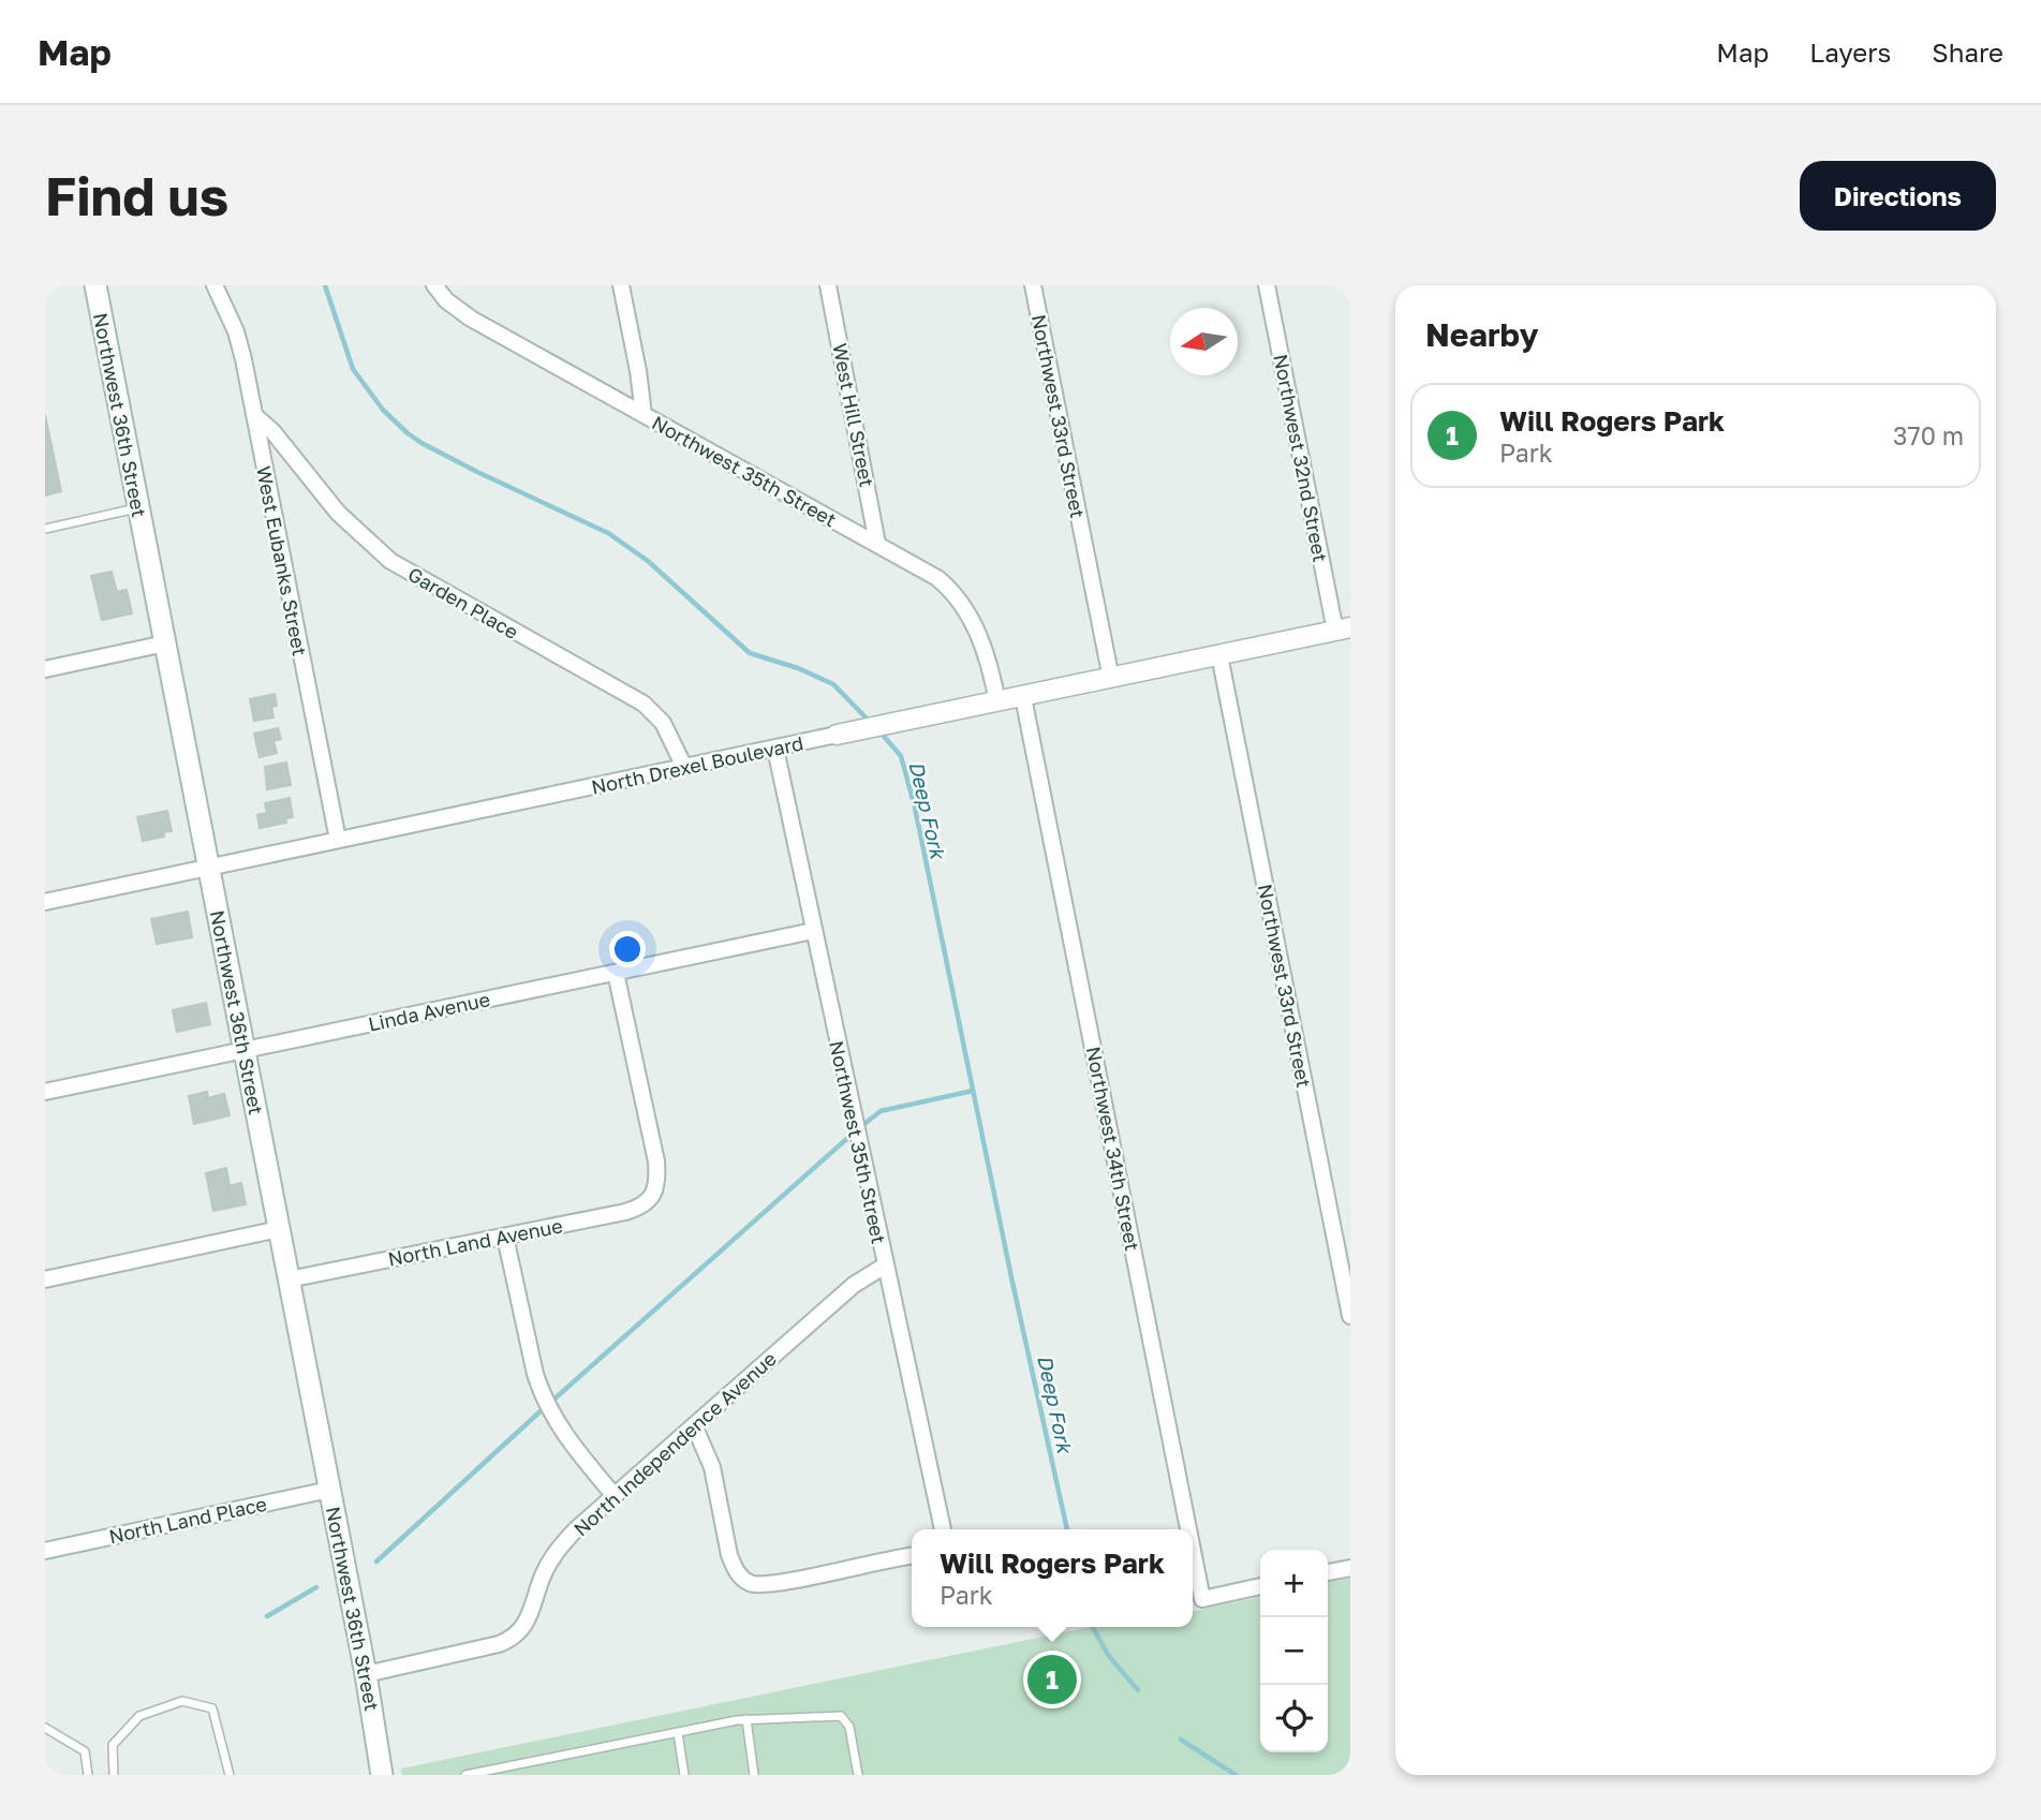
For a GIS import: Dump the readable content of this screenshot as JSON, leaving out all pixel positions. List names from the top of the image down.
{
  "streets": {
    "main road": ["Northwest 36th Street"],
    "street": [
      "West Hill Street",
      "Northwest 33rd Street",
      "Northwest 32nd Street",
      "Northwest 35th Street",
      "West Eubanks Street",
      "Garden Place",
      "North Drexel Boulevard",
      "Linda Avenue",
      "Northwest 34th Street",
      "North Land Avenue",
      "North Independence Avenue",
      "North Land Place"
    ]
  },
  "crossings": [
    ["Northwest 36th Street", "North Drexel Boulevard"],
    ["Northwest 36th Street", "Linda Avenue"],
    ["Northwest 36th Street", "North Land Avenue"],
    ["Northwest 36th Street", "North Independence Avenue"],
    ["Northwest 36th Street", "North Land Place"],
    ["West Hill Street", "Northwest 35th Street"],
    ["Northwest 33rd Street", "North Drexel Boulevard"],
    ["Northwest 32nd Street", "North Drexel Boulevard"],
    ["Northwest 35th Street", "North Drexel Boulevard"],
    ["Northwest 35th Street", "Linda Avenue"],
    ["Northwest 35th Street", "North Independence Avenue"],
    ["West Eubanks Street", "Garden Place"],
    ["West Eubanks Street", "North Drexel Boulevard"],
    ["Garden Place", "North Drexel Boulevard"],
    ["North Drexel Boulevard", "Northwest 34th Street"],
    ["Linda Avenue", "North Land Avenue"]
  ],
  "water": ["Deep Fork"],
  "north": "left",
  "page": {
    "header": "Map",
    "nav": ["Map", "Layers", "Share"],
    "buttons": "Directions",
    "title": "Find us",
    "heading": "Nearby",
    "list": [
      {
        "mark": "1",
        "name": "Will Rogers Park",
        "note": "Park",
        "value": "370 m"
      }
    ],
    "popup": ["Will Rogers Park", "Park"],
    "map_buttons": ["+", "−"],
    "pins": "1"
  }
}
